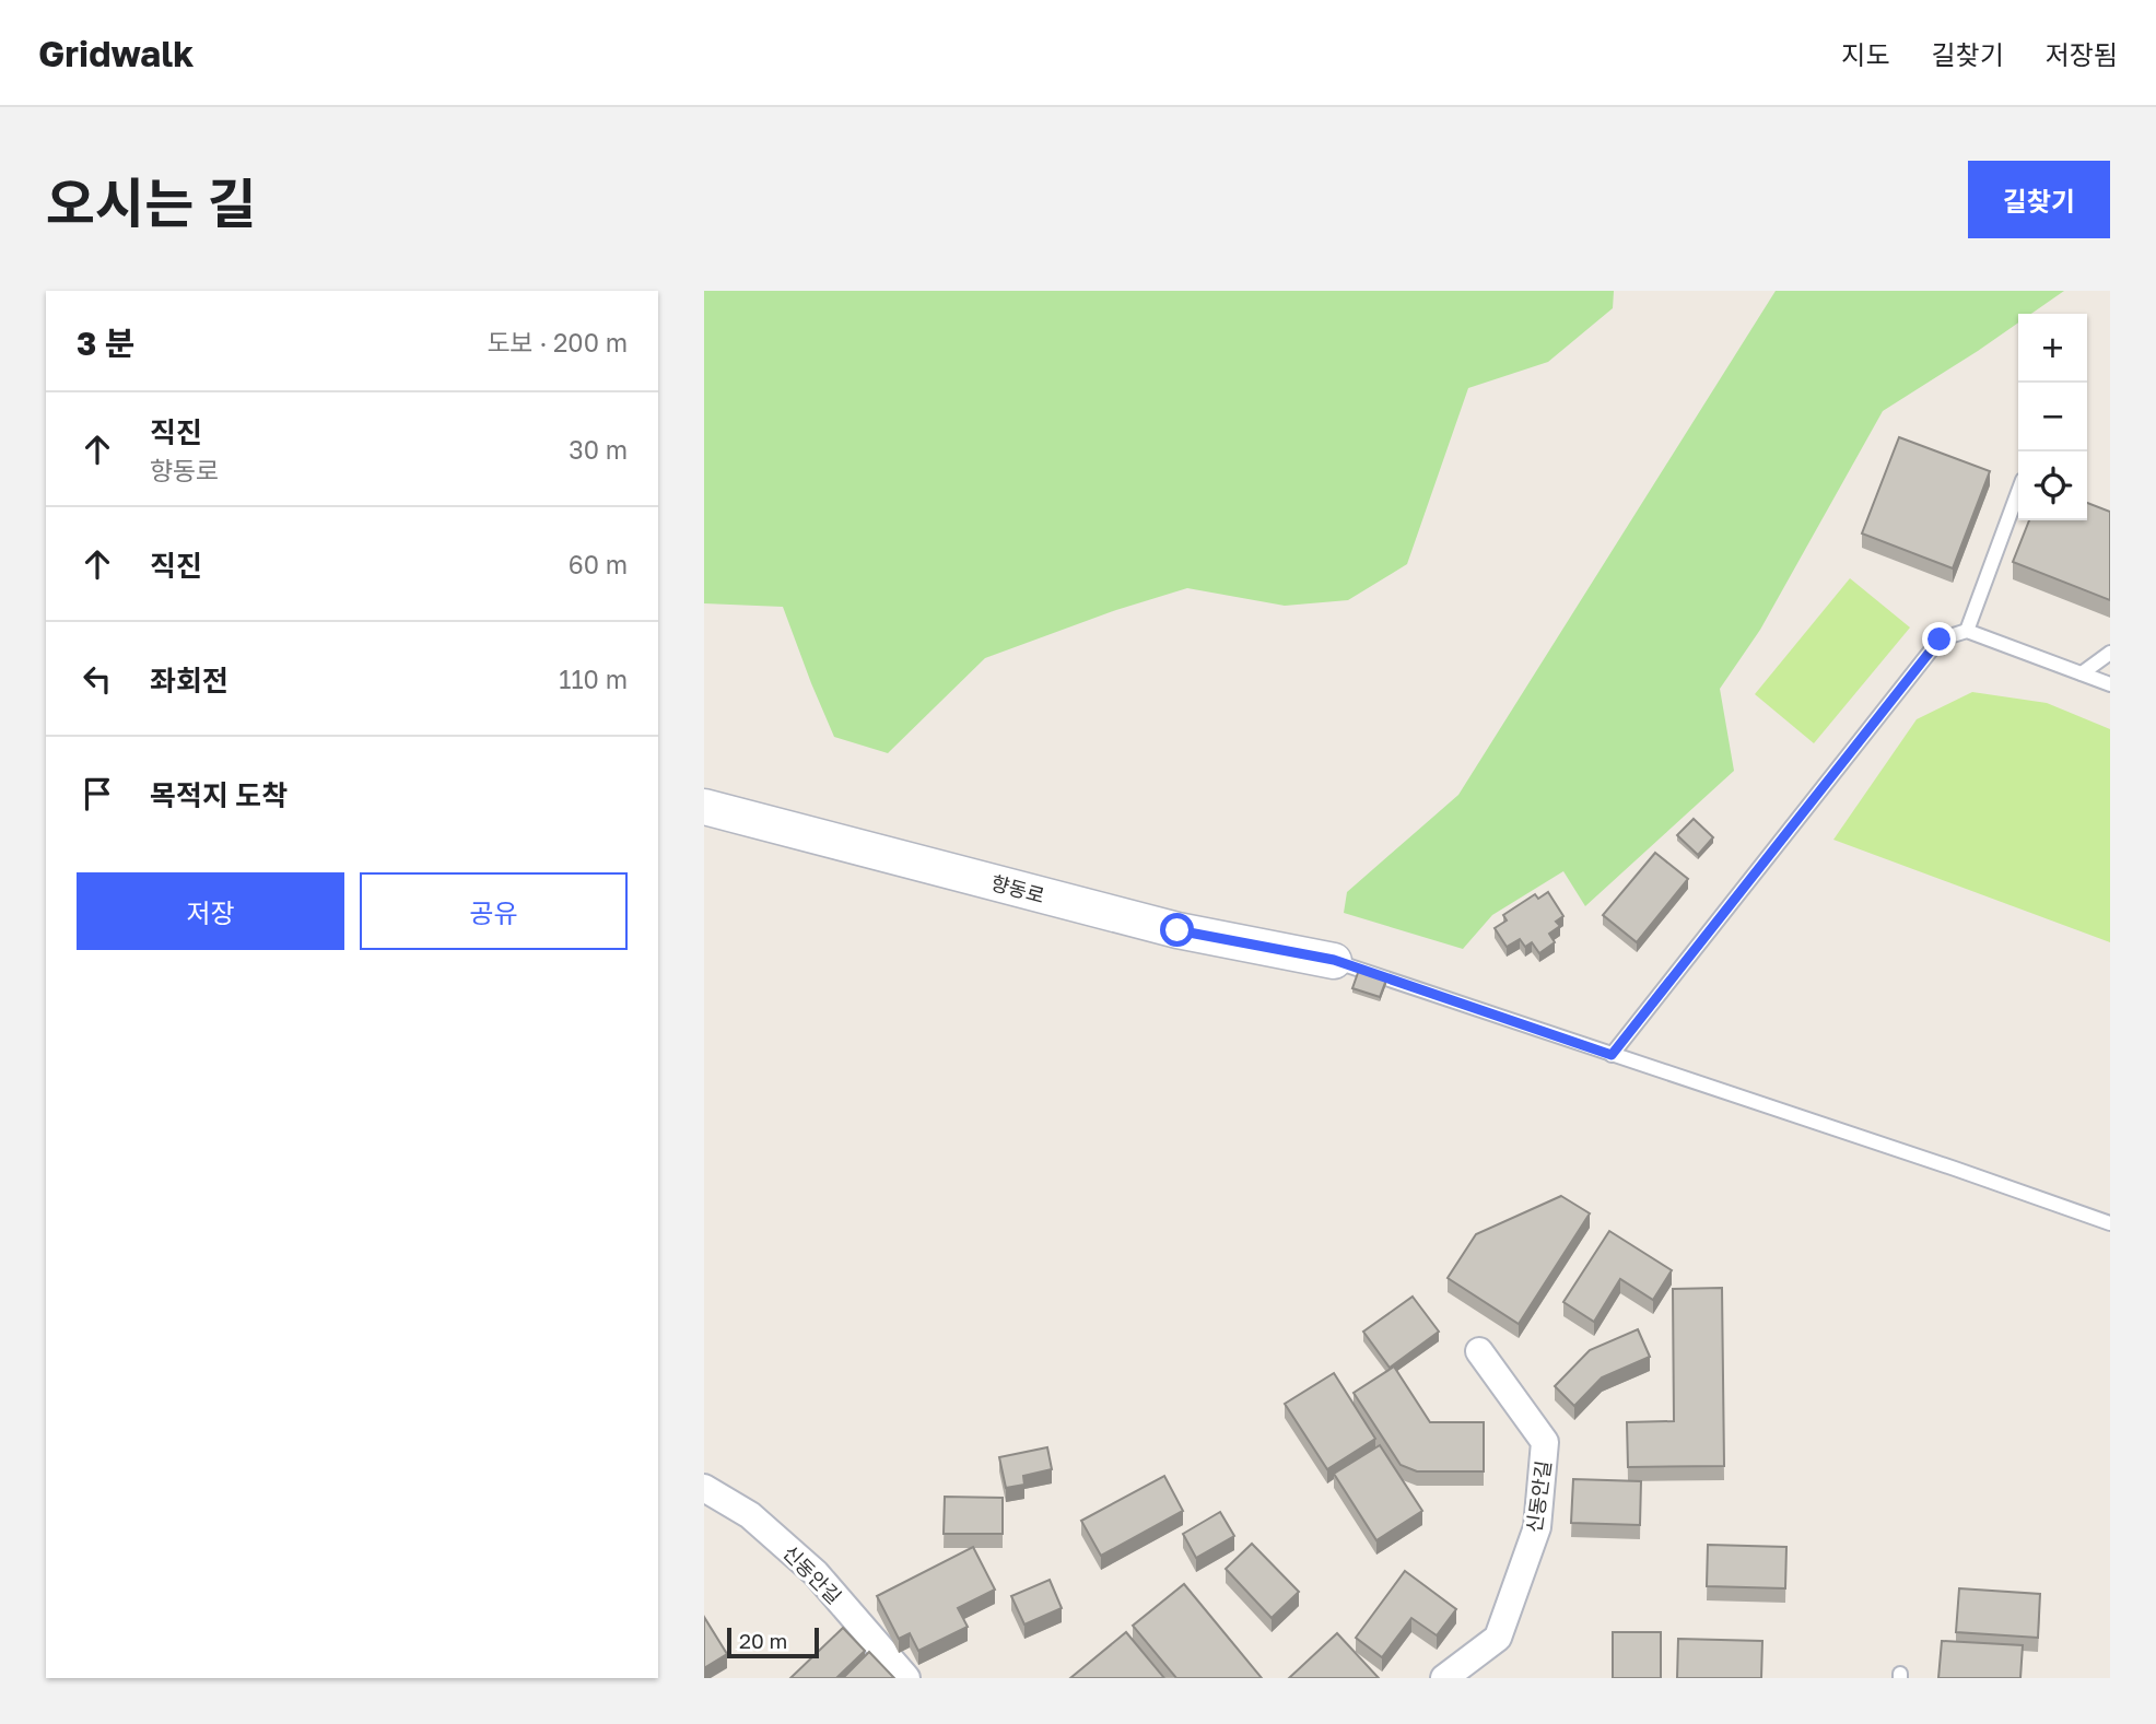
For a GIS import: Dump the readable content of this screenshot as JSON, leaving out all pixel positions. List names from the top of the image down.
{
  "streets": {
    "street": ["향동로", "신동안길"]
  },
  "scale_bar": "20 m",
  "page": {
    "header": "Gridwalk",
    "nav": ["지도", "길찾기", "저장됨"],
    "title": "오시는 길",
    "buttons": [
      "길찾기",
      ["저장", "공유"]
    ],
    "heading": ["3 분", "도보 · 200 m"],
    "map_buttons": ["+", "−"],
    "list": [
      ["직진", "향동로", "30 m"],
      ["직진", "60 m"],
      ["좌회전", "110 m"],
      "목적지 도착"
    ],
    "scale": "20 m"
  }
}
